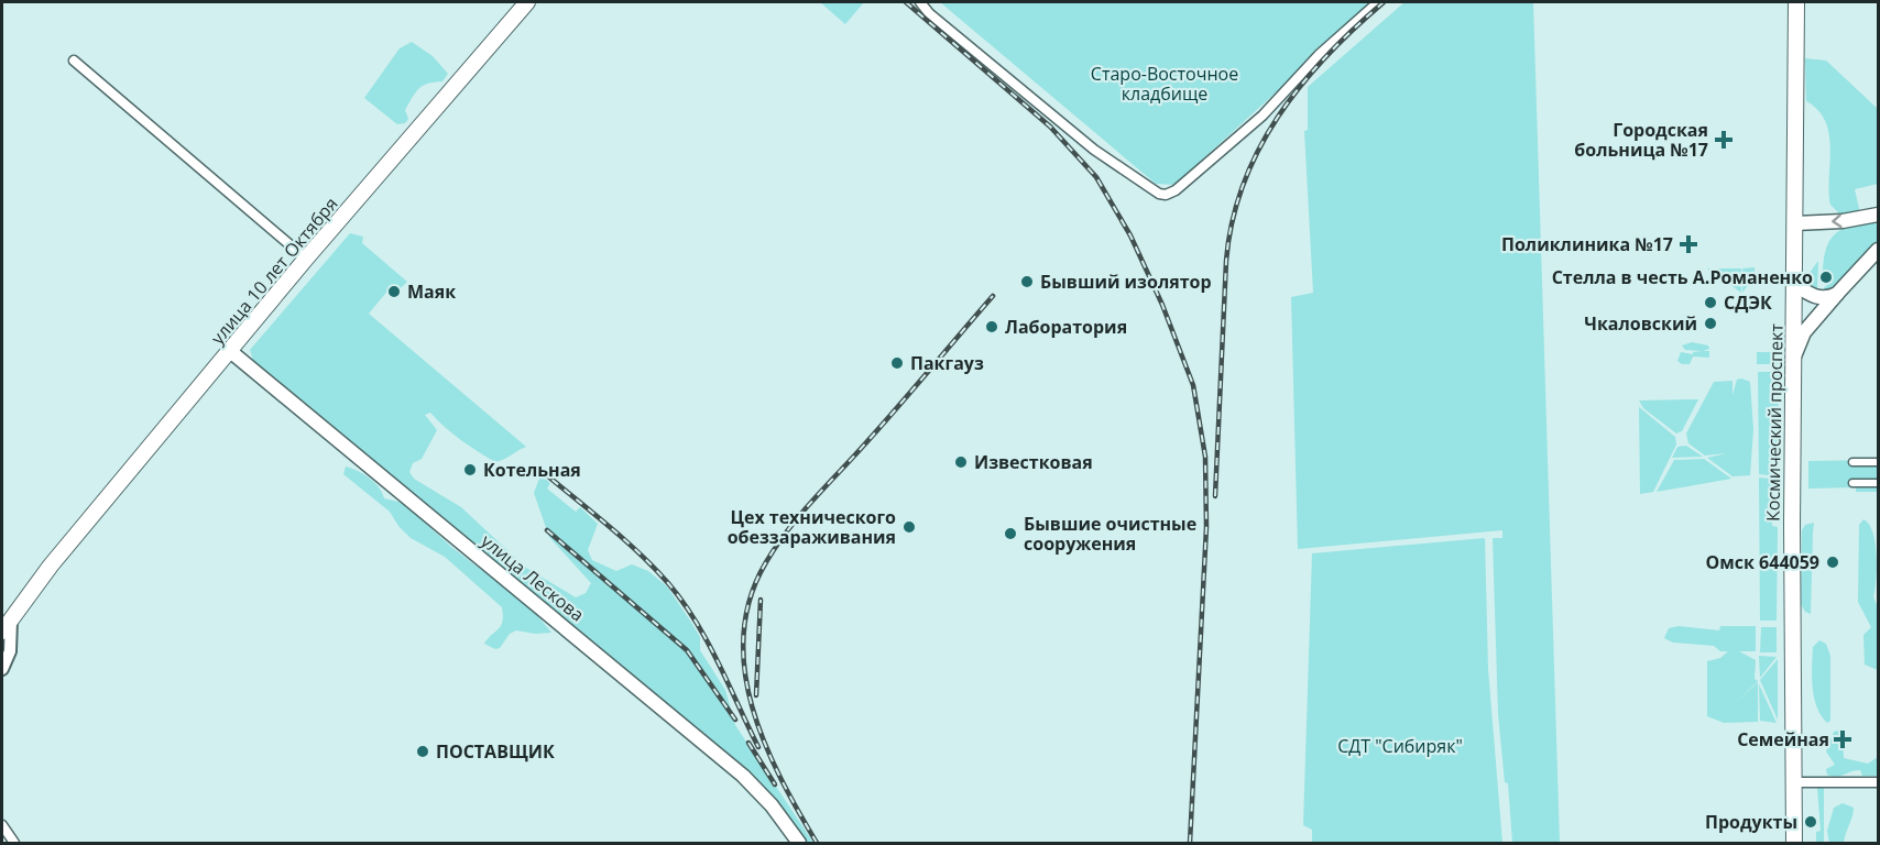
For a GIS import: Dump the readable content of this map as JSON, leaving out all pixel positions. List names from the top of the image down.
{
  "streets": {
    "main road": ["улица 10 лет Октября", "Космический проспект", "улица Лескова"]
  },
  "crossings": [
    ["улица 10 лет Октября", "улица Лескова"]
  ],
  "parks": ["Старо-Восточное кладбище", "СДТ \"Сибиряк\""],
  "places": {
    "health": ["Городская больница №17", "Поликлиника №17", "Семейная"],
    "other": [
      "Стелла в честь А.Романенко",
      "Бывший изолятор",
      "Маяк",
      "СДЭК",
      "Чкаловский",
      "Лаборатория",
      "Пакгауз",
      "Известковая",
      "Котельная",
      "Цех технического обеззараживания",
      "Бывшие очистные сооружения",
      "Омск 644059",
      "ПОСТАВЩИК",
      "Продукты"
    ]
  }
}
